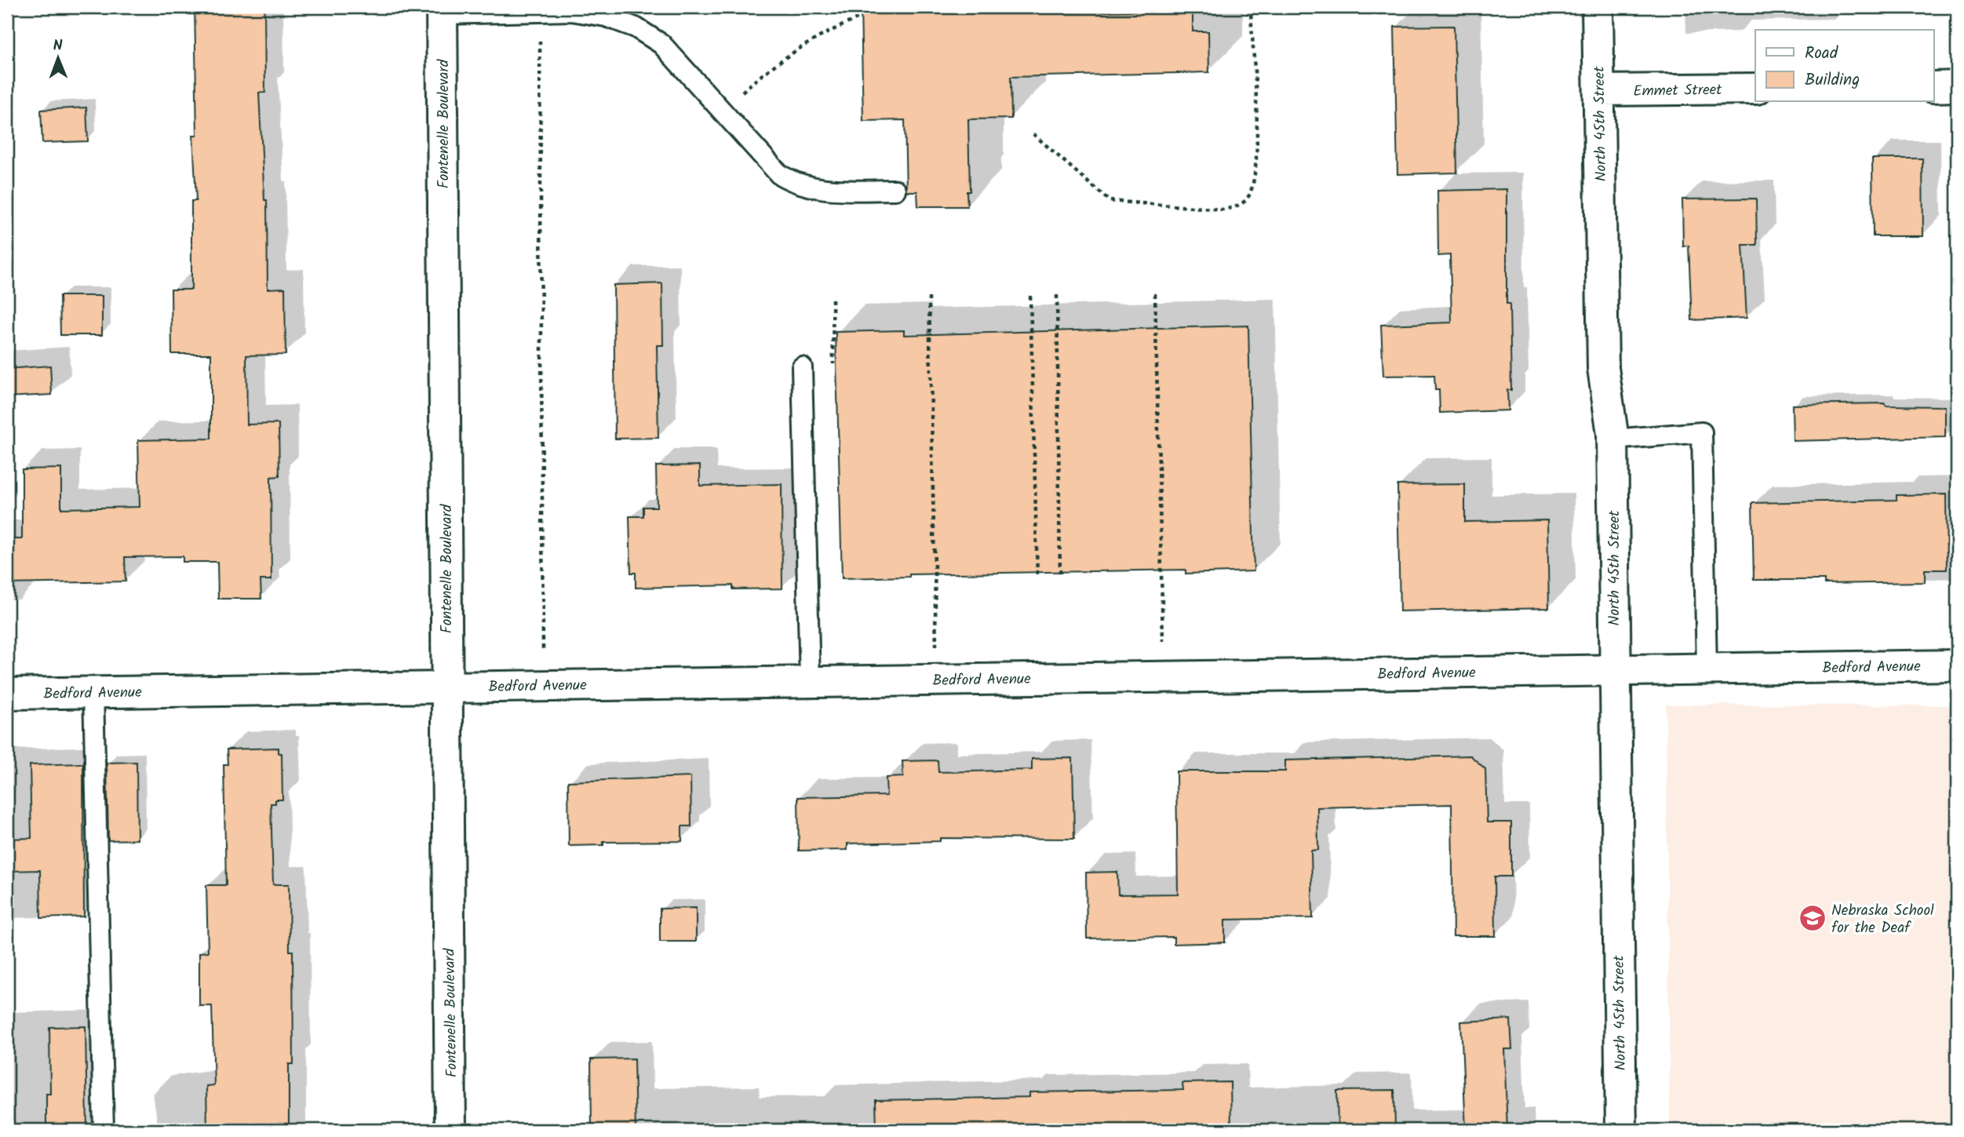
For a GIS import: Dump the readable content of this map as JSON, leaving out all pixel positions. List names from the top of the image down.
{
  "streets": {
    "street": [
      "Emmet Street",
      "Fontenelle Boulevard",
      "North 45th Street",
      "Bedford Avenue"
    ]
  },
  "crossings": [
    ["Emmet Street", "North 45th Street"],
    ["Fontenelle Boulevard", "Bedford Avenue"],
    ["North 45th Street", "Bedford Avenue"]
  ],
  "places": {
    "school or university": ["Nebraska School for the Deaf"]
  },
  "legend": ["Road", "Building"],
  "north": "top"
}
